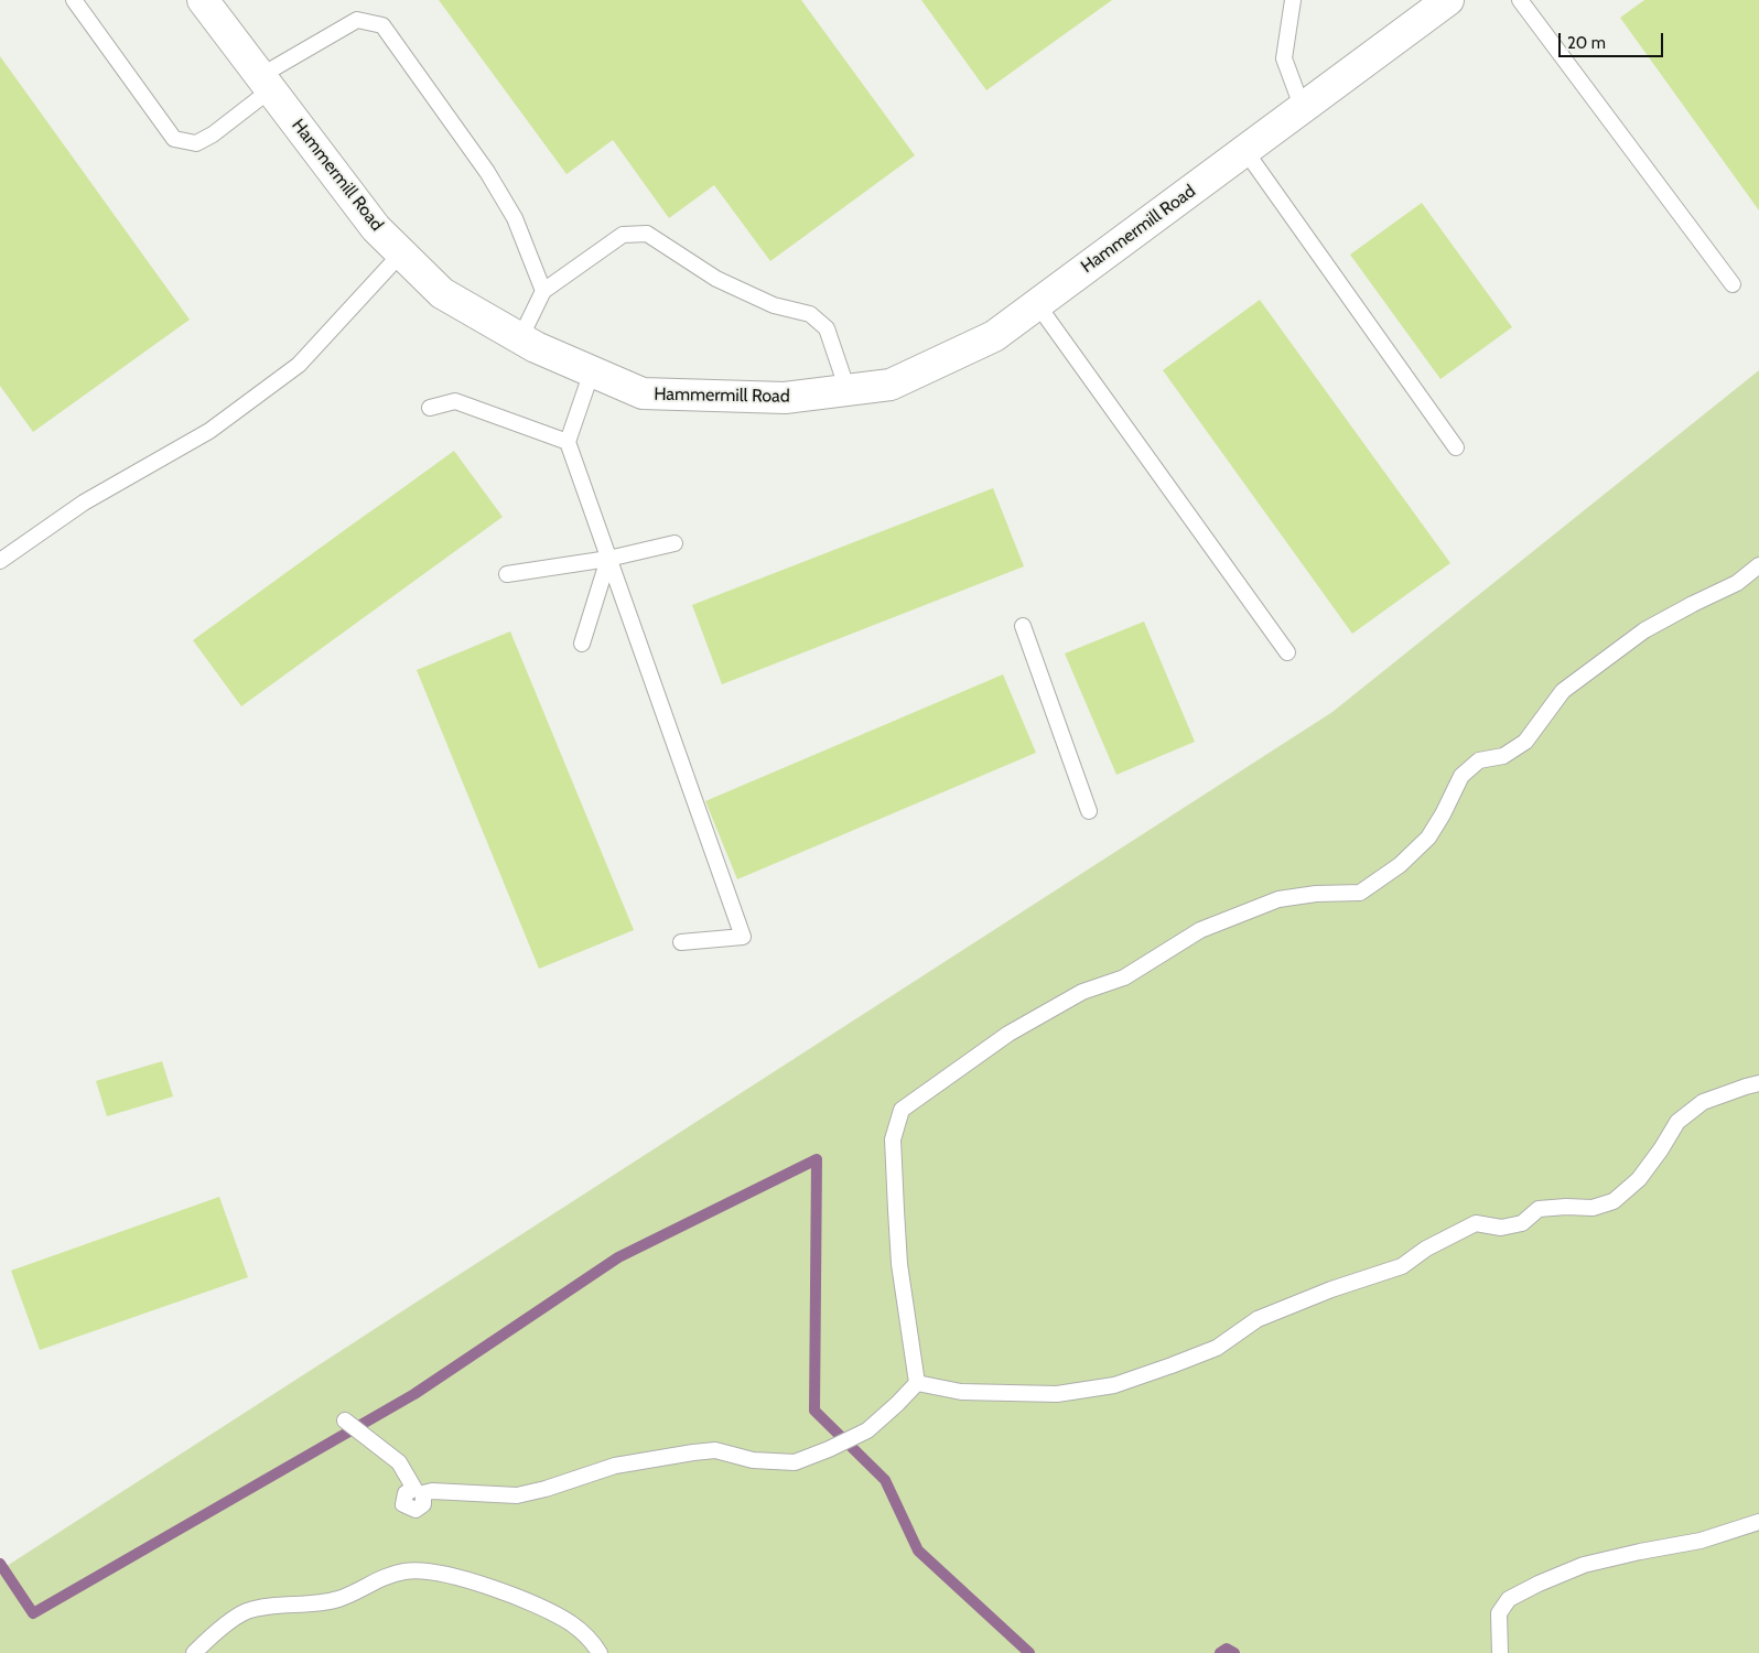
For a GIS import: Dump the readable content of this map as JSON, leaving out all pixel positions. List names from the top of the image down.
{
  "streets": {
    "street": ["Hammermill Road"]
  },
  "scale_bar": "20 m"
}
